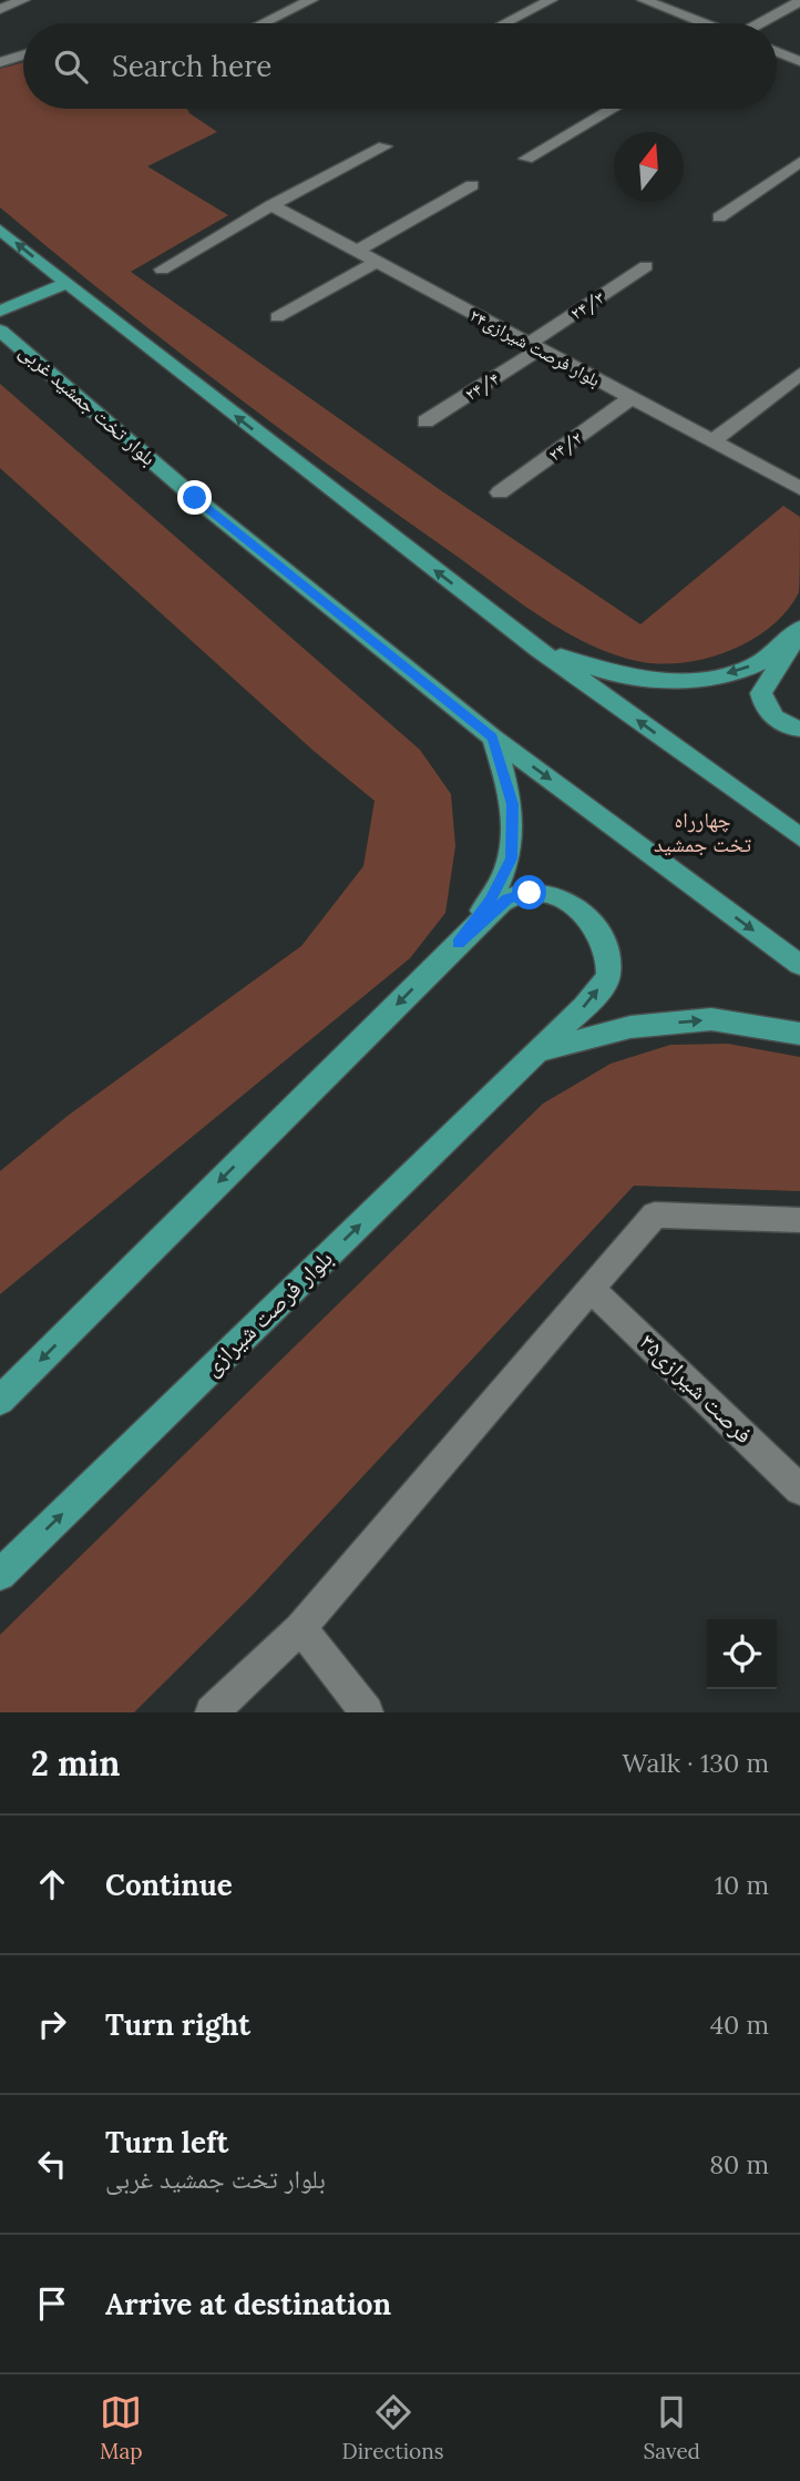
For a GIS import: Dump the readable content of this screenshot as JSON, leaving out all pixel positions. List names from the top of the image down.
{
  "streets": {
    "main road": ["بلوار تخت جمشید غربی", "بلوار فرصت شیرازی"],
    "street": [
      "۲۴/۳",
      "بلوار فرصت شیرازی۲۴",
      "۲۴/۴",
      "۲۴/۲",
      "فرصت شیرازی۳۵"
    ]
  },
  "crossings": [
    ["۲۴/۳", "بلوار فرصت شیرازی۲۴"],
    ["۲۴/۳", "۲۴/۴"],
    ["بلوار فرصت شیرازی۲۴", "۲۴/۴"],
    ["بلوار فرصت شیرازی۲۴", "۲۴/۲"]
  ],
  "districts": ["چهارراه تخت جمشید"],
  "north": "top",
  "page": {
    "search": "Search here",
    "heading": ["2 min", "Walk · 130 m"],
    "list": [
      ["Continue", "10 m"],
      ["Turn right", "40 m"],
      ["Turn left", "بلوار تخت جمشید غربی", "80 m"],
      "Arrive at destination"
    ],
    "nav": ["Map", "Directions", "Saved"]
  }
}
